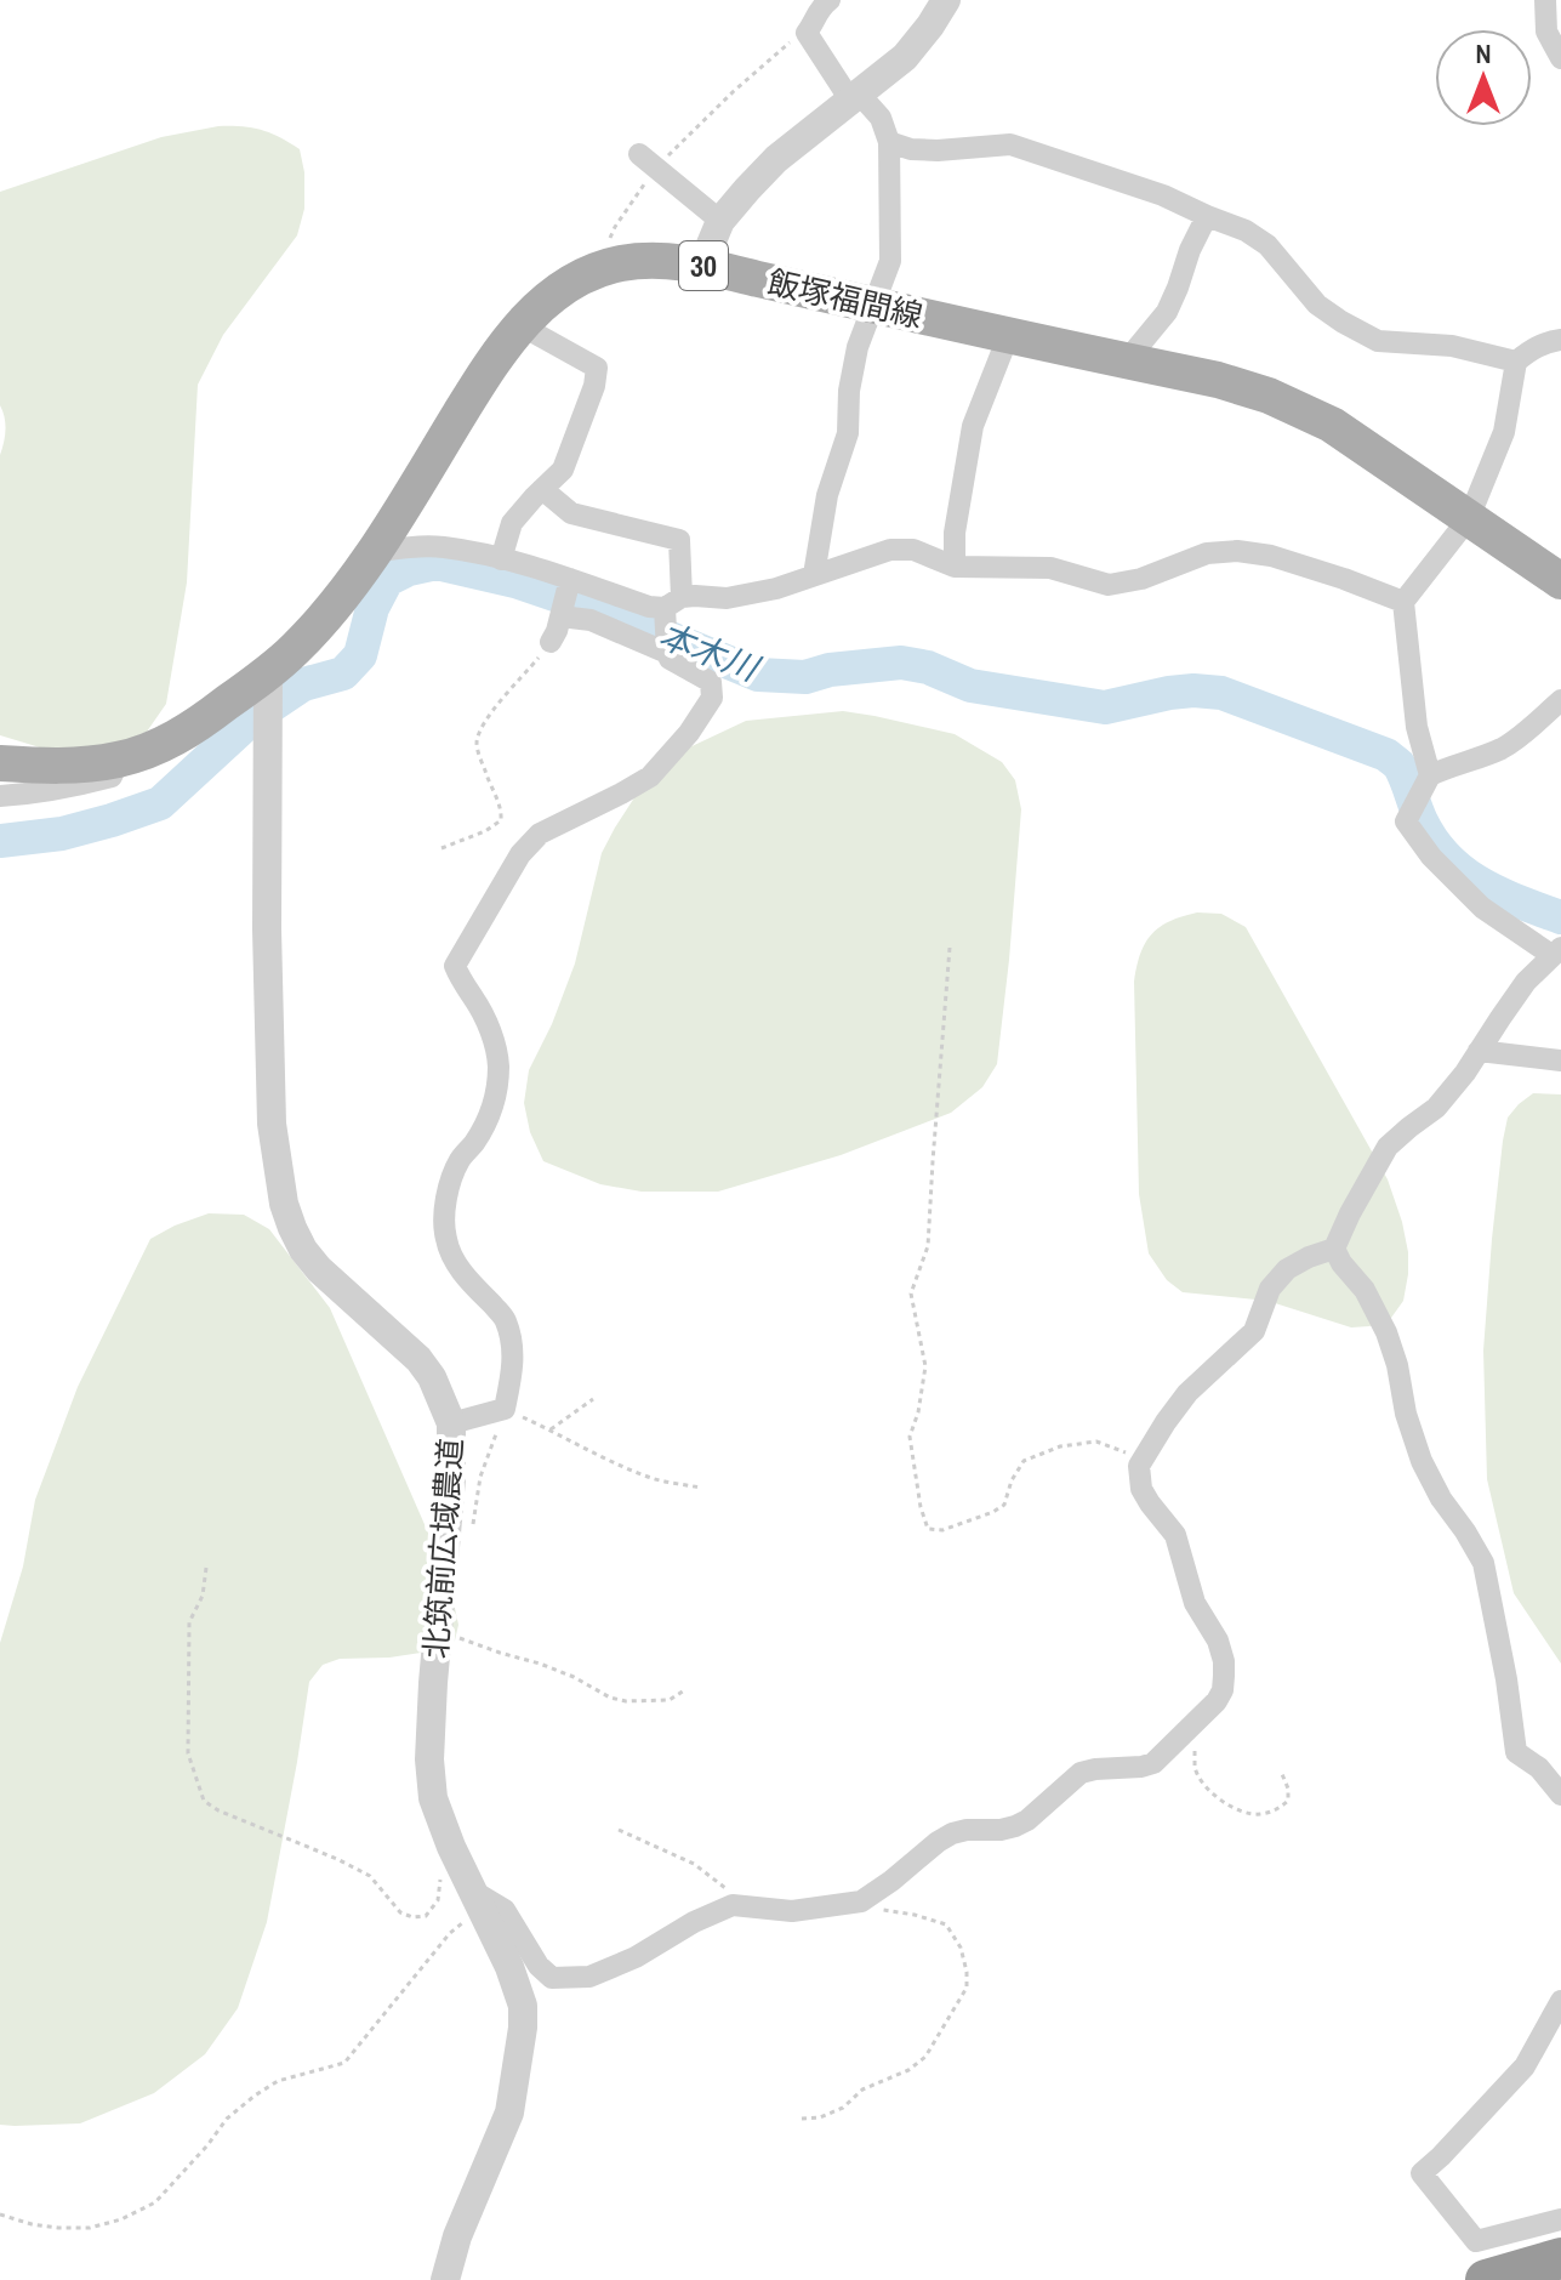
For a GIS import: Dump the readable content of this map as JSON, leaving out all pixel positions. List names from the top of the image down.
{
  "streets": {
    "main road": ["30", "飯塚福間線"],
    "street": ["北筑前広域農道"]
  },
  "crossings": [
    ["飯塚福間線", "北筑前広域農道"]
  ],
  "water": ["本木川"],
  "north": "top"
}
